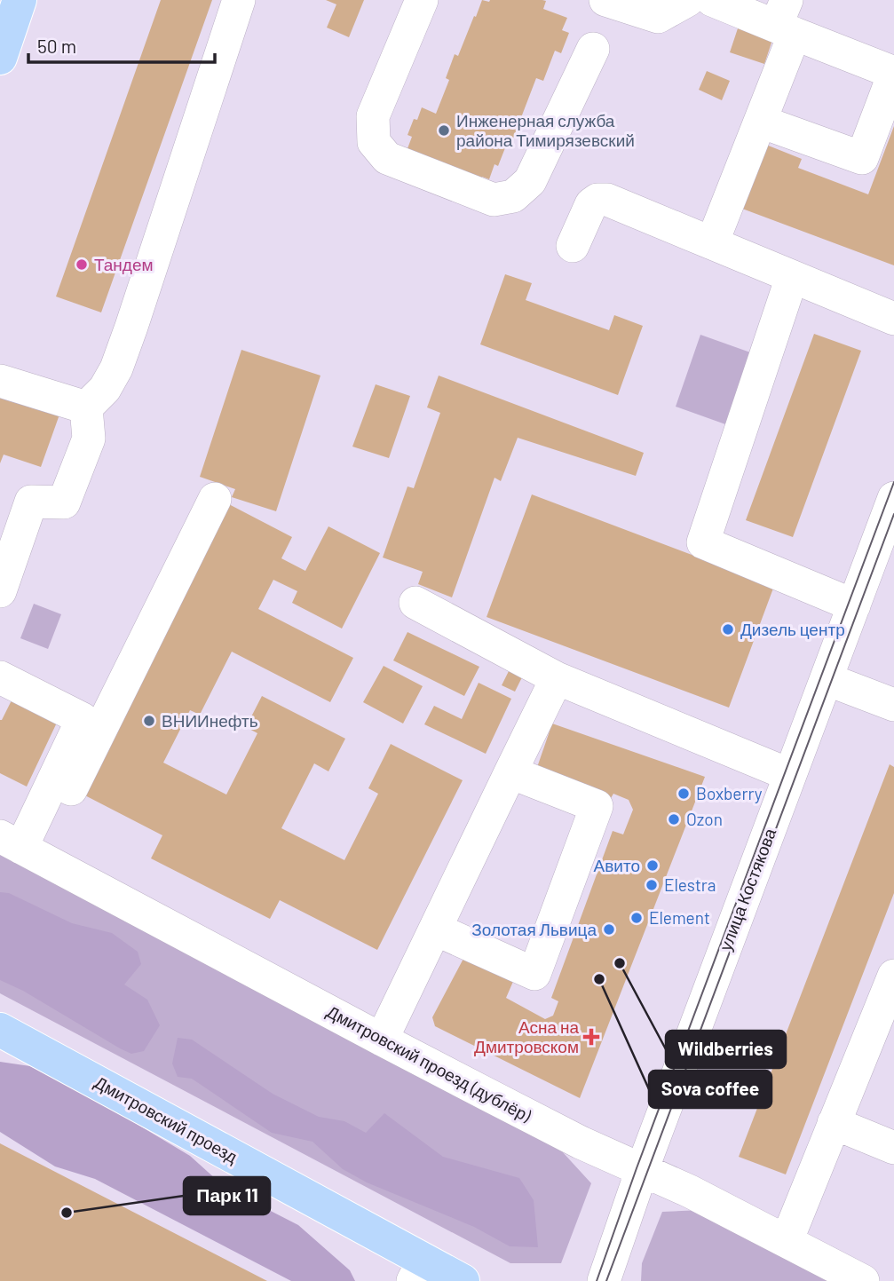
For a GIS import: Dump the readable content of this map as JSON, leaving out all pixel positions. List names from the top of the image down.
{
  "streets": {
    "main road": ["Дмитровский проезд"],
    "street": ["улица Костякова", "Дмитровский проезд (дублёр)"]
  },
  "crossings": [
    ["улица Костякова", "Дмитровский проезд (дублёр)"]
  ],
  "places": {
    "other": [
      "Инженерная служба района Тимирязевский",
      "Тандем",
      "Дизель центр",
      "ВНИИнефть",
      "Boxberry",
      "Ozon",
      "Авито",
      "Elestra",
      "Element",
      "Золотая Львица",
      "Wildberries",
      "Sova coffee",
      "Парк 11"
    ],
    "health": ["Асна на Дмитровском"]
  },
  "scale_bar": "50 m"
}
